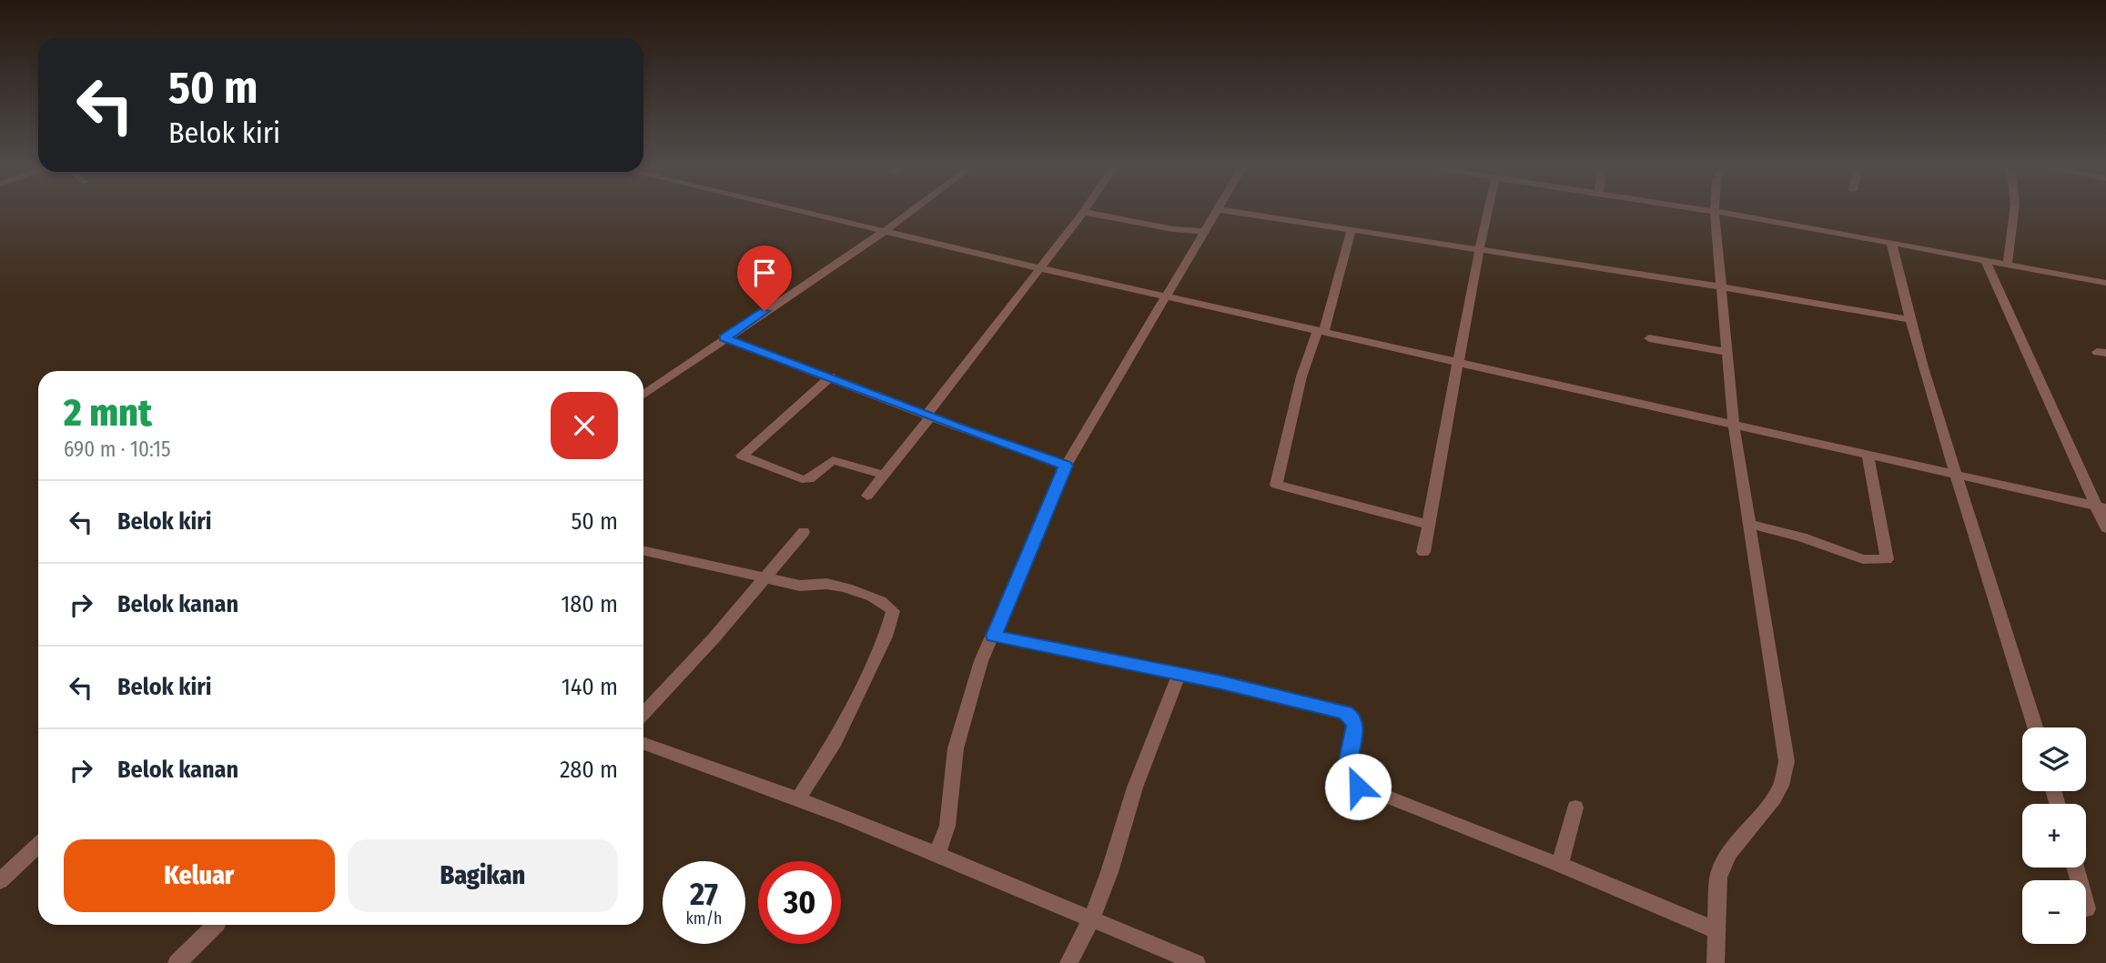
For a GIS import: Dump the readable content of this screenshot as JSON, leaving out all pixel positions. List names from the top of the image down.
{
  "page": {
    "turn": ["50 m", "Belok kiri"],
    "heading": ["2 mnt", "690 m · 10:15"],
    "list": [
      {
        "name": "Belok kiri",
        "value": "50 m"
      },
      {
        "name": "Belok kanan",
        "value": "180 m"
      },
      {
        "name": "Belok kiri",
        "value": "140 m"
      },
      {
        "name": "Belok kanan",
        "value": "280 m"
      }
    ],
    "map_buttons": ["+", "−"],
    "buttons": ["Keluar", "Bagikan"],
    "speed": "27 km/h",
    "limit": "30"
  }
}
